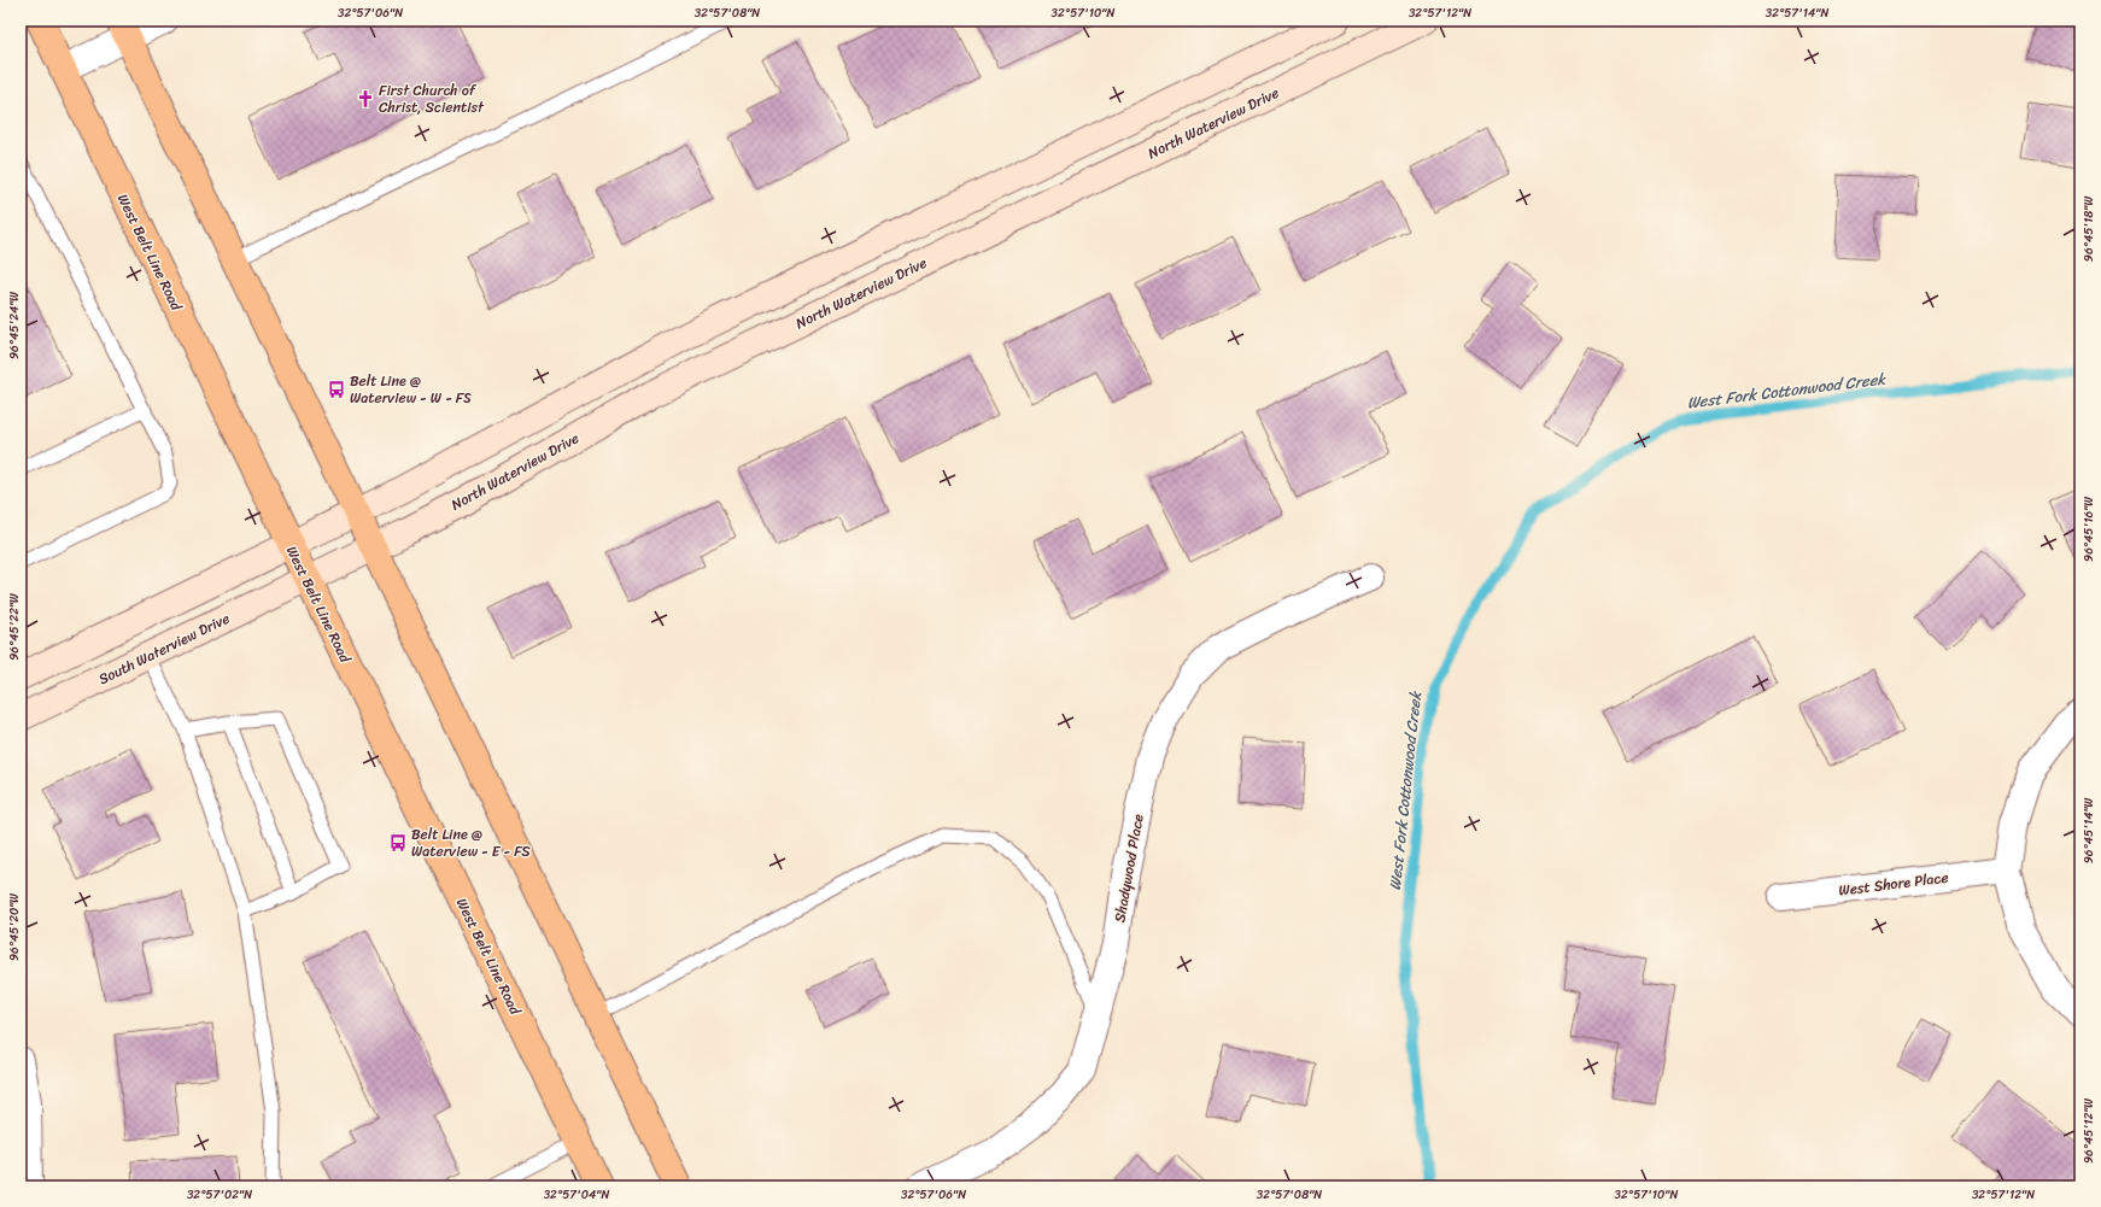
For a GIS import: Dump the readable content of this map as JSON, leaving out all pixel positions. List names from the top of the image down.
{
  "streets": {
    "main road": ["West Belt Line Road"],
    "street": [
      "North Waterview Drive",
      "South Waterview Drive",
      "Shadywood Place",
      "West Shore Place"
    ]
  },
  "crossings": [
    ["North Waterview Drive", "West Belt Line Road"],
    ["North Waterview Drive", "South Waterview Drive"],
    ["West Belt Line Road", "South Waterview Drive"]
  ],
  "water": ["West Fork Cottonwood Creek"],
  "places": {
    "church": ["First Church of Christ, Scientist"],
    "bus stop": ["Belt Line @ Waterview - W - FS", "Belt Line @ Waterview - E - FS"]
  },
  "coordinates": [
    "32°57'06\"N",
    "32°57'08\"N",
    "32°57'10\"N",
    "32°57'12\"N",
    "32°57'14\"N",
    "96°45'18\"W",
    "96°45'24\"W",
    "96°45'16\"W",
    "96°45'22\"W",
    "96°45'14\"W",
    "96°45'20\"W",
    "96°45'12\"W",
    "32°57'02\"N",
    "32°57'04\"N"
  ]
}
